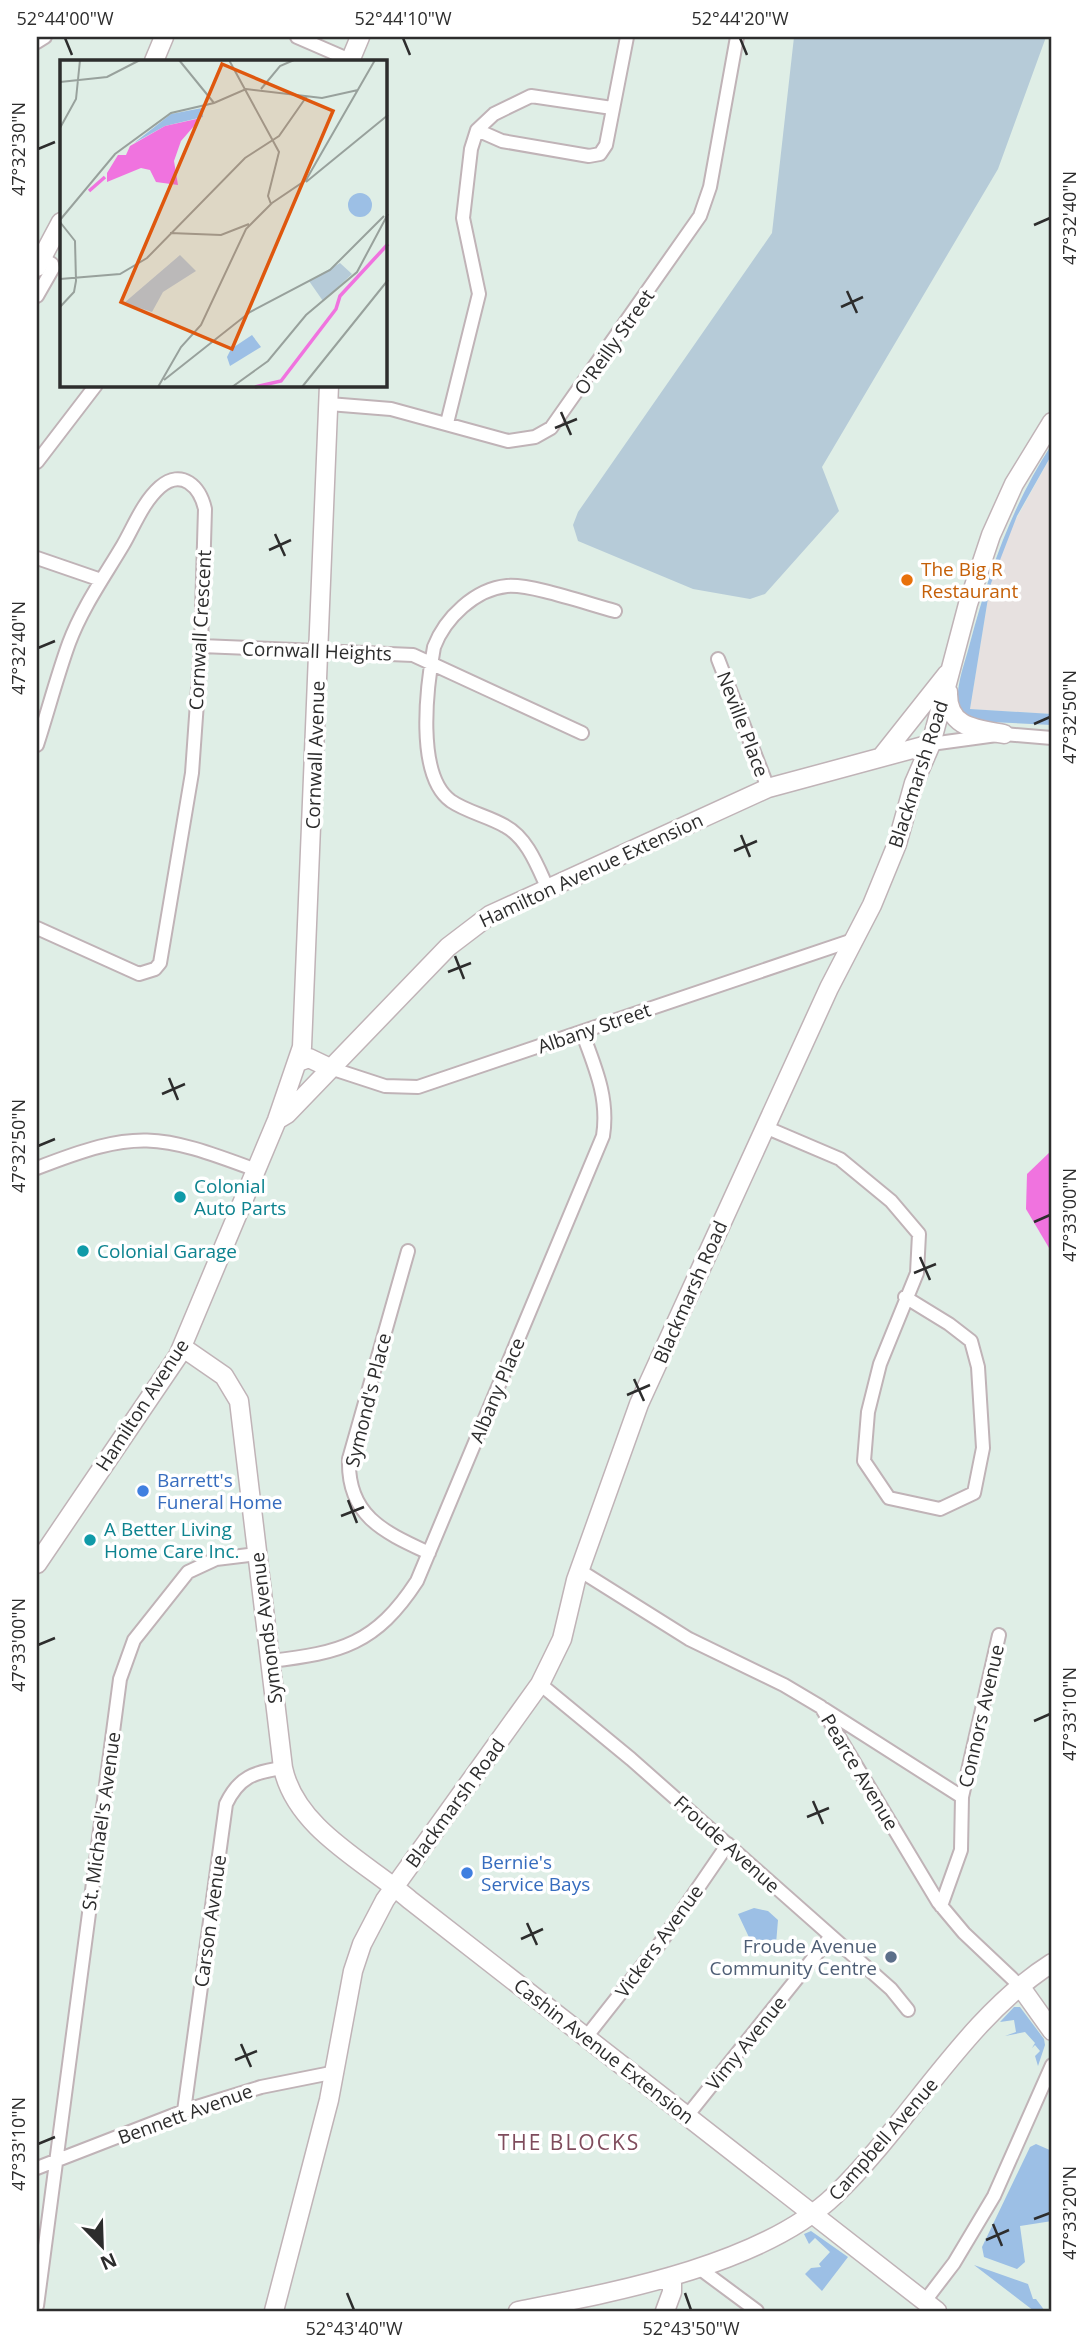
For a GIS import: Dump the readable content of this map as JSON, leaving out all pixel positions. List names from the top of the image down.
{
  "streets": {
    "street": [
      "O'Reilly Street",
      "Cornwall Crescent",
      "Cornwall Heights",
      "Neville Place",
      "Cornwall Avenue",
      "Blackmarsh Road",
      "Hamilton Avenue Extension",
      "Albany Street",
      "Albany Place",
      "Symond's Place",
      "Hamilton Avenue",
      "Symonds Avenue",
      "Connors Avenue",
      "Pearce Avenue",
      "St. Michael's Avenue",
      "Froude Avenue",
      "Carson Avenue",
      "Vickers Avenue",
      "Vimy Avenue",
      "Cashin Avenue Extension",
      "Bennett Avenue",
      "Campbell Avenue"
    ]
  },
  "crossings": [
    ["O'Reilly Street", "Cornwall Avenue"],
    ["Cornwall Crescent", "Cornwall Heights"],
    ["Cornwall Heights", "Cornwall Avenue"],
    ["Neville Place", "Hamilton Avenue Extension"],
    ["Cornwall Avenue", "Hamilton Avenue Extension"],
    ["Cornwall Avenue", "Albany Street"],
    ["Cornwall Avenue", "Hamilton Avenue"],
    ["Blackmarsh Road", "Hamilton Avenue Extension"],
    ["Blackmarsh Road", "Albany Street"],
    ["Blackmarsh Road", "Symonds Avenue"],
    ["Blackmarsh Road", "Pearce Avenue"],
    ["Blackmarsh Road", "Froude Avenue"],
    ["Blackmarsh Road", "Cashin Avenue Extension"],
    ["Blackmarsh Road", "Bennett Avenue"],
    ["Hamilton Avenue Extension", "Albany Street"],
    ["Hamilton Avenue Extension", "Hamilton Avenue"],
    ["Albany Street", "Albany Place"],
    ["Albany Place", "Symond's Place"],
    ["Albany Place", "Symonds Avenue"],
    ["Hamilton Avenue", "Symonds Avenue"],
    ["Symonds Avenue", "St. Michael's Avenue"],
    ["Symonds Avenue", "Carson Avenue"],
    ["Symonds Avenue", "Cashin Avenue Extension"],
    ["Connors Avenue", "Pearce Avenue"],
    ["Pearce Avenue", "Campbell Avenue"],
    ["St. Michael's Avenue", "Bennett Avenue"],
    ["Froude Avenue", "Vickers Avenue"],
    ["Froude Avenue", "Vimy Avenue"],
    ["Carson Avenue", "Bennett Avenue"],
    ["Vickers Avenue", "Cashin Avenue Extension"],
    ["Vimy Avenue", "Cashin Avenue Extension"],
    ["Cashin Avenue Extension", "Campbell Avenue"]
  ],
  "districts": ["THE BLOCKS"],
  "places": [
    "The Big R Restaurant",
    "Colonial Auto Parts",
    "Colonial Garage",
    "Barrett's Funeral Home",
    "A Better Living Home Care Inc.",
    "Bernie's Service Bays",
    "Froude Avenue Community Centre"
  ],
  "north": "bottom right",
  "coordinates": [
    "52°44'00\"W",
    "52°44'10\"W",
    "52°44'20\"W",
    "47°32'30\"N",
    "47°32'40\"N",
    "47°32'50\"N",
    "47°33'00\"N",
    "47°33'10\"N",
    "47°33'20\"N",
    "52°43'40\"W",
    "52°43'50\"W"
  ]
}
